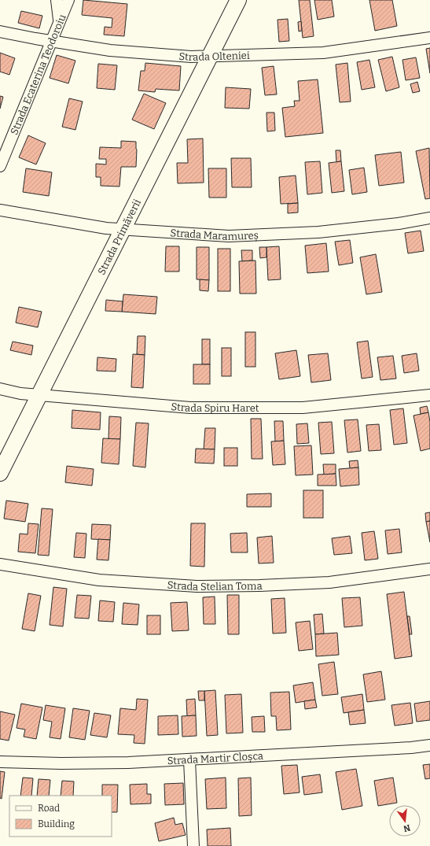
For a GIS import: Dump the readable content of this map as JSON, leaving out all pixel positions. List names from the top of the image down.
{
  "streets": {
    "main road": ["Strada Primăverii"],
    "street": [
      "Strada Olteniei",
      "Strada Ecaterina Teodoroiu",
      "Strada Maramureș",
      "Strada Spiru Haret",
      "Strada Stelian Toma",
      "Strada Martir Cloșca"
    ]
  },
  "crossings": [
    ["Strada Olteniei", "Strada Ecaterina Teodoroiu"],
    ["Strada Olteniei", "Strada Primăverii"],
    ["Strada Maramureș", "Strada Primăverii"],
    ["Strada Primăverii", "Strada Spiru Haret"]
  ],
  "legend": ["Road", "Building"],
  "north": "bottom"
}
